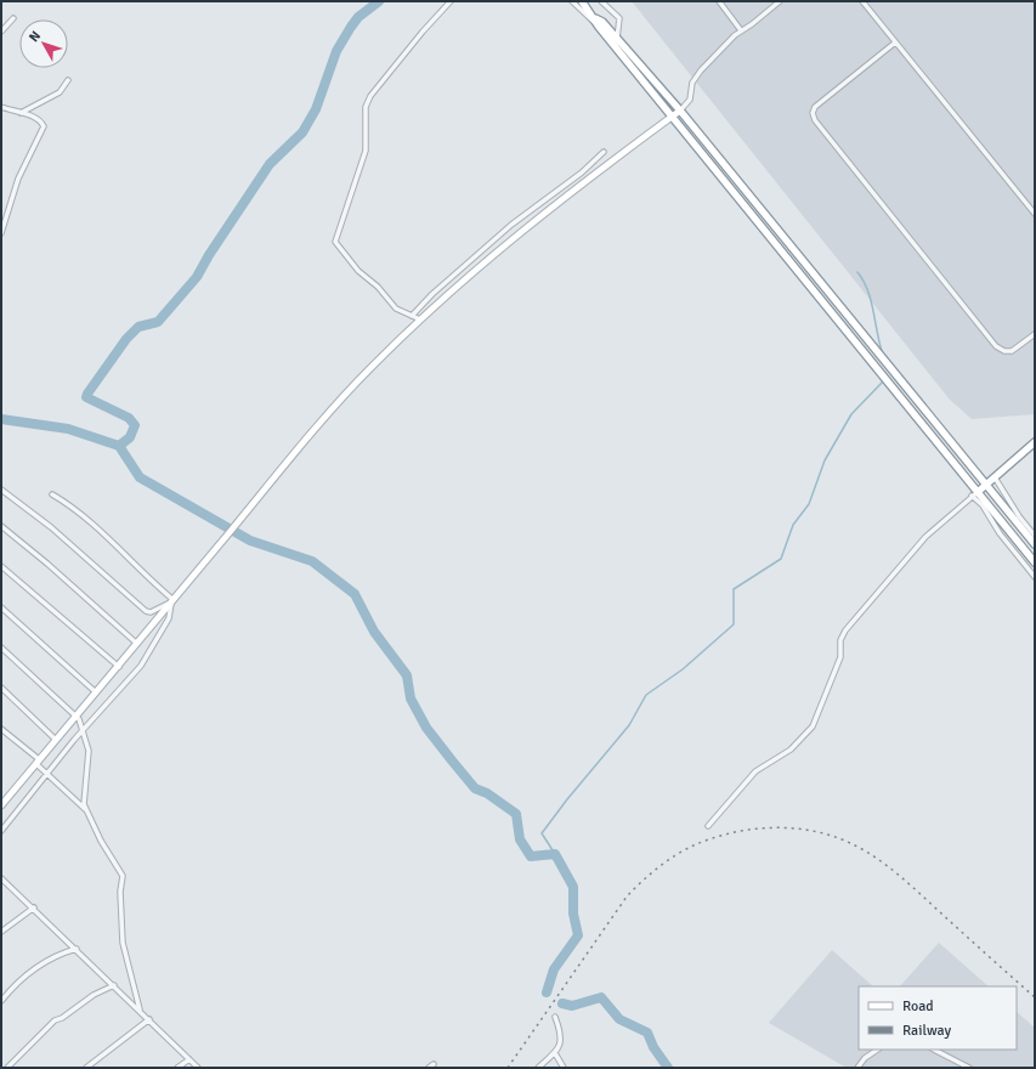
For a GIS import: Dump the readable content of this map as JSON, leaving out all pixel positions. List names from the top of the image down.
{
  "legend": ["Road", "Railway"],
  "north": "top left"
}
